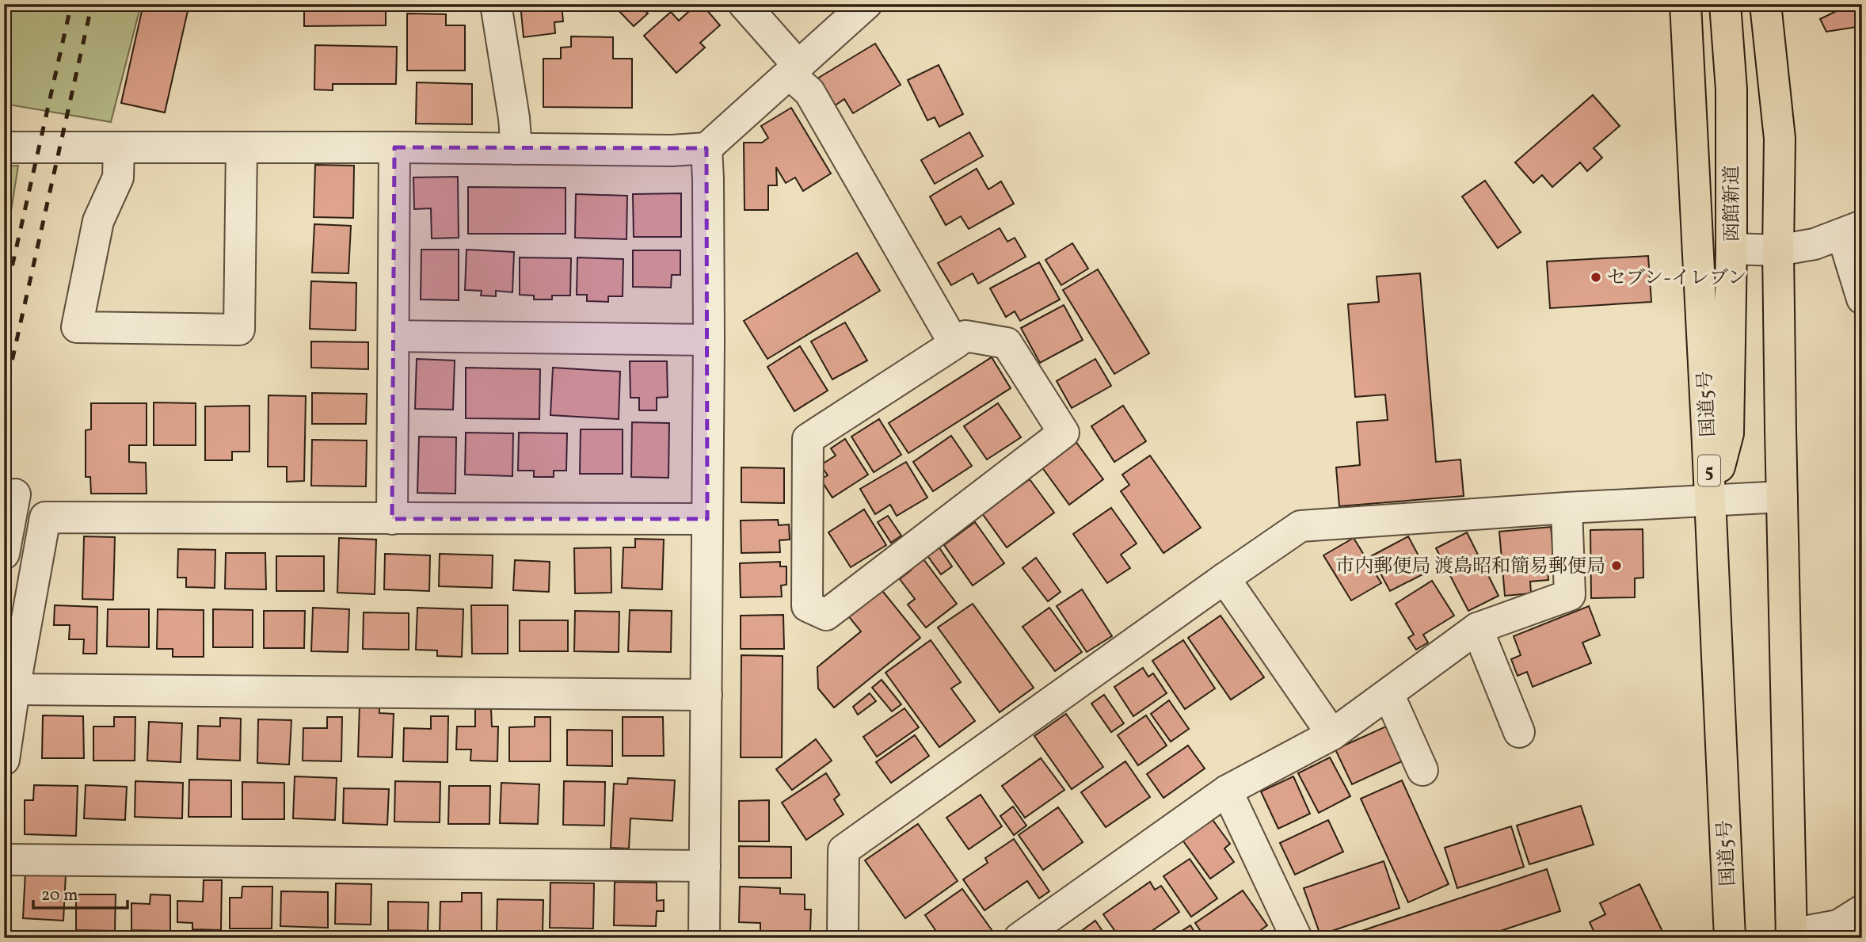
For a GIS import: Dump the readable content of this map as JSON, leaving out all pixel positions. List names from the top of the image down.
{
  "streets": {
    "highway": ["函館新道", "国道5号", "5"]
  },
  "crossings": [
    ["函館新道", "国道5号"]
  ],
  "places": ["セブン-イレブン", "市内郵便局 渡島昭和簡易郵便局"],
  "scale_bar": "20 m"
}
